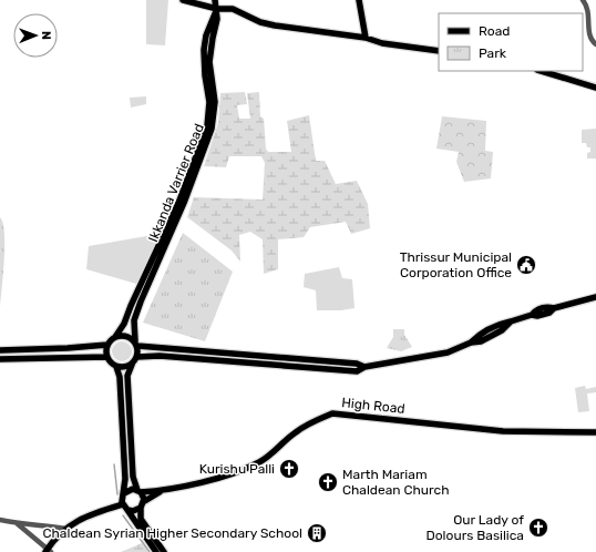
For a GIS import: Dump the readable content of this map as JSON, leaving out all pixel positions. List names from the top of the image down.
{
  "streets": {
    "main road": ["Ikkanda Varrier Road", "High Road"]
  },
  "places": {
    "public building": ["Thrissur Municipal Corporation Office"],
    "church": ["Kurishu Palli", "Marth Mariam Chaldean Church", "Our Lady of Dolours Basilica"],
    "building": ["Chaldean Syrian Higher Secondary School"]
  },
  "legend": ["Road", "Park"],
  "north": "right"
}
